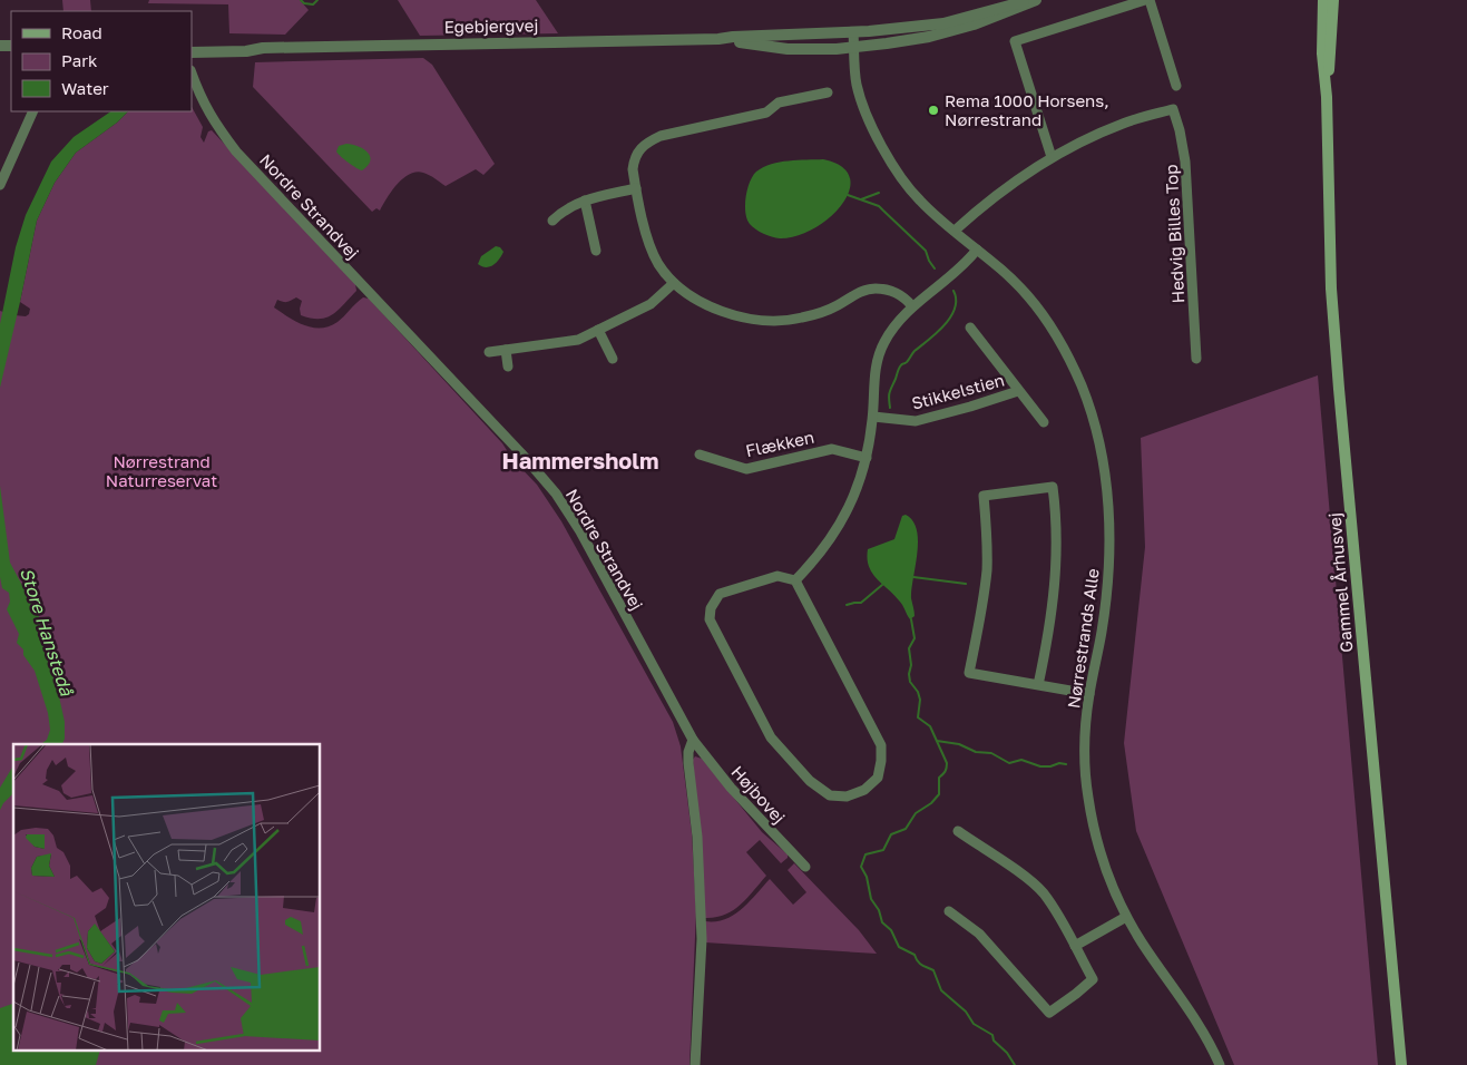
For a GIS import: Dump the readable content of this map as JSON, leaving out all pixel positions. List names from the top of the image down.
{
  "streets": {
    "main road": ["Gammel Århusvej"],
    "street": [
      "Egebjergvej",
      "Nordre Strandvej",
      "Hedvig Billes Top",
      "Stikkelstien",
      "Flækken",
      "Nørrestrands Alle",
      "Højbovej"
    ]
  },
  "crossings": [
    ["Egebjergvej", "Nørrestrands Alle"],
    ["Nordre Strandvej", "Højbovej"]
  ],
  "districts": ["Hammersholm"],
  "water": ["Store Hanstedå"],
  "parks": ["Nørrestrand Naturreservat"],
  "places": ["Rema 1000 Horsens, Nørrestrand"],
  "legend": ["Road", "Park", "Water"]
}
